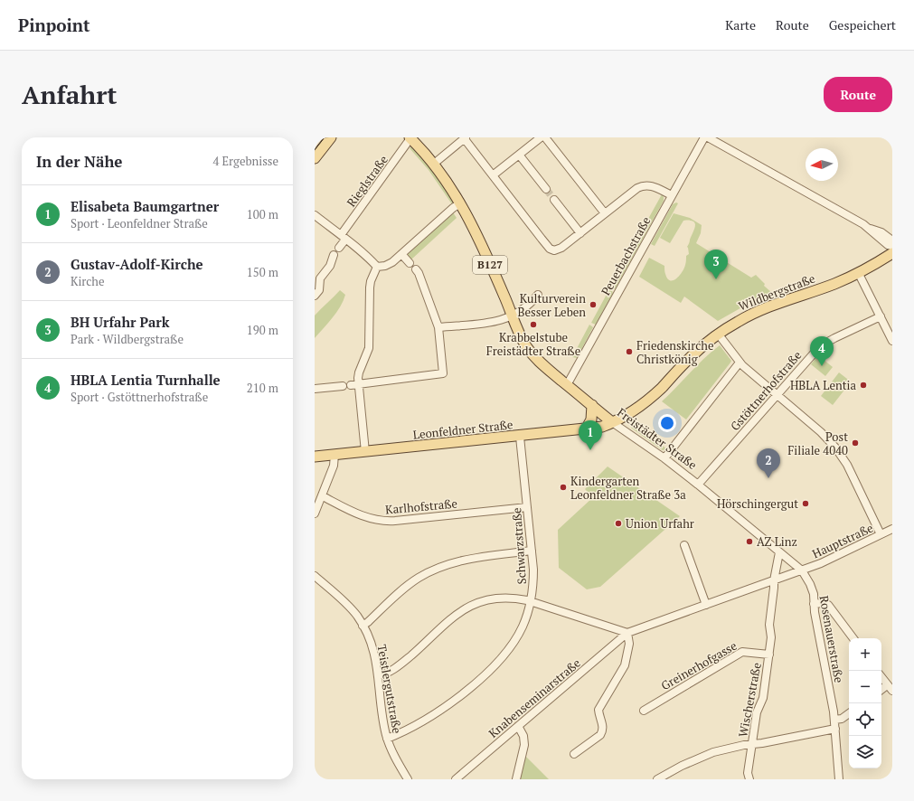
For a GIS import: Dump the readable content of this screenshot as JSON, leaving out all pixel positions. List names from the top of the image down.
{
  "streets": {
    "main road": [
      "B127",
      "Wildbergstraße",
      "Leonfeldner Straße",
      "Freistädter Straße"
    ],
    "street": [
      "Rieglstraße",
      "Peuerbachstraße",
      "Gstöttnerhofstraße",
      "Karlhofstraße",
      "Hauptstraße",
      "Schwarzstraße",
      "Rosenauerstraße",
      "Greinerhofgasse",
      "Teistlergutstraße",
      "Knabenseminarstraße",
      "Wischerstraße"
    ]
  },
  "crossings": [
    ["Rieglstraße", "Freistädter Straße"],
    ["Peuerbachstraße", "Freistädter Straße"],
    ["Wildbergstraße", "Leonfeldner Straße"],
    ["Wildbergstraße", "Freistädter Straße"],
    ["Gstöttnerhofstraße", "Freistädter Straße"],
    ["Leonfeldner Straße", "Freistädter Straße"],
    ["Leonfeldner Straße", "Schwarzstraße"],
    ["Freistädter Straße", "Hauptstraße"],
    ["Freistädter Straße", "Rosenauerstraße"],
    ["Freistädter Straße", "Knabenseminarstraße"],
    ["Karlhofstraße", "Schwarzstraße"],
    ["Hauptstraße", "Rosenauerstraße"],
    ["Hauptstraße", "Knabenseminarstraße"],
    ["Schwarzstraße", "Teistlergutstraße"],
    ["Rosenauerstraße", "Knabenseminarstraße"],
    ["Greinerhofgasse", "Wischerstraße"],
    ["Knabenseminarstraße", "Wischerstraße"]
  ],
  "places": [
    "Kulturverein Besser Leben",
    "Krabbelstube Freistädter Straße",
    "Friedenskirche Christkönig",
    "HBLA Lentia",
    "Post Filiale 4040",
    "Kindergarten Leonfeldner Straße 3a",
    "Hörschingergut",
    "Union Urfahr",
    "AZ Linz"
  ],
  "north": "left",
  "page": {
    "header": "Pinpoint",
    "nav": ["Karte", "Route", "Gespeichert"],
    "buttons": "Route",
    "title": "Anfahrt",
    "heading": ["In der Nähe", "4 Ergebnisse"],
    "list": [
      {
        "mark": "1",
        "name": "Elisabeta Baumgartner",
        "note": "Sport · Leonfeldner Straße",
        "value": "100 m"
      },
      {
        "mark": "2",
        "name": "Gustav-Adolf-Kirche",
        "note": "Kirche",
        "value": "150 m"
      },
      {
        "mark": "3",
        "name": "BH Urfahr Park",
        "note": "Park · Wildbergstraße",
        "value": "190 m"
      },
      {
        "mark": "4",
        "name": "HBLA Lentia Turnhalle",
        "note": "Sport · Gstöttnerhofstraße",
        "value": "210 m"
      }
    ],
    "pins": [
      "3",
      "4",
      "1",
      "2"
    ],
    "map_buttons": ["+", "−"]
  }
}
